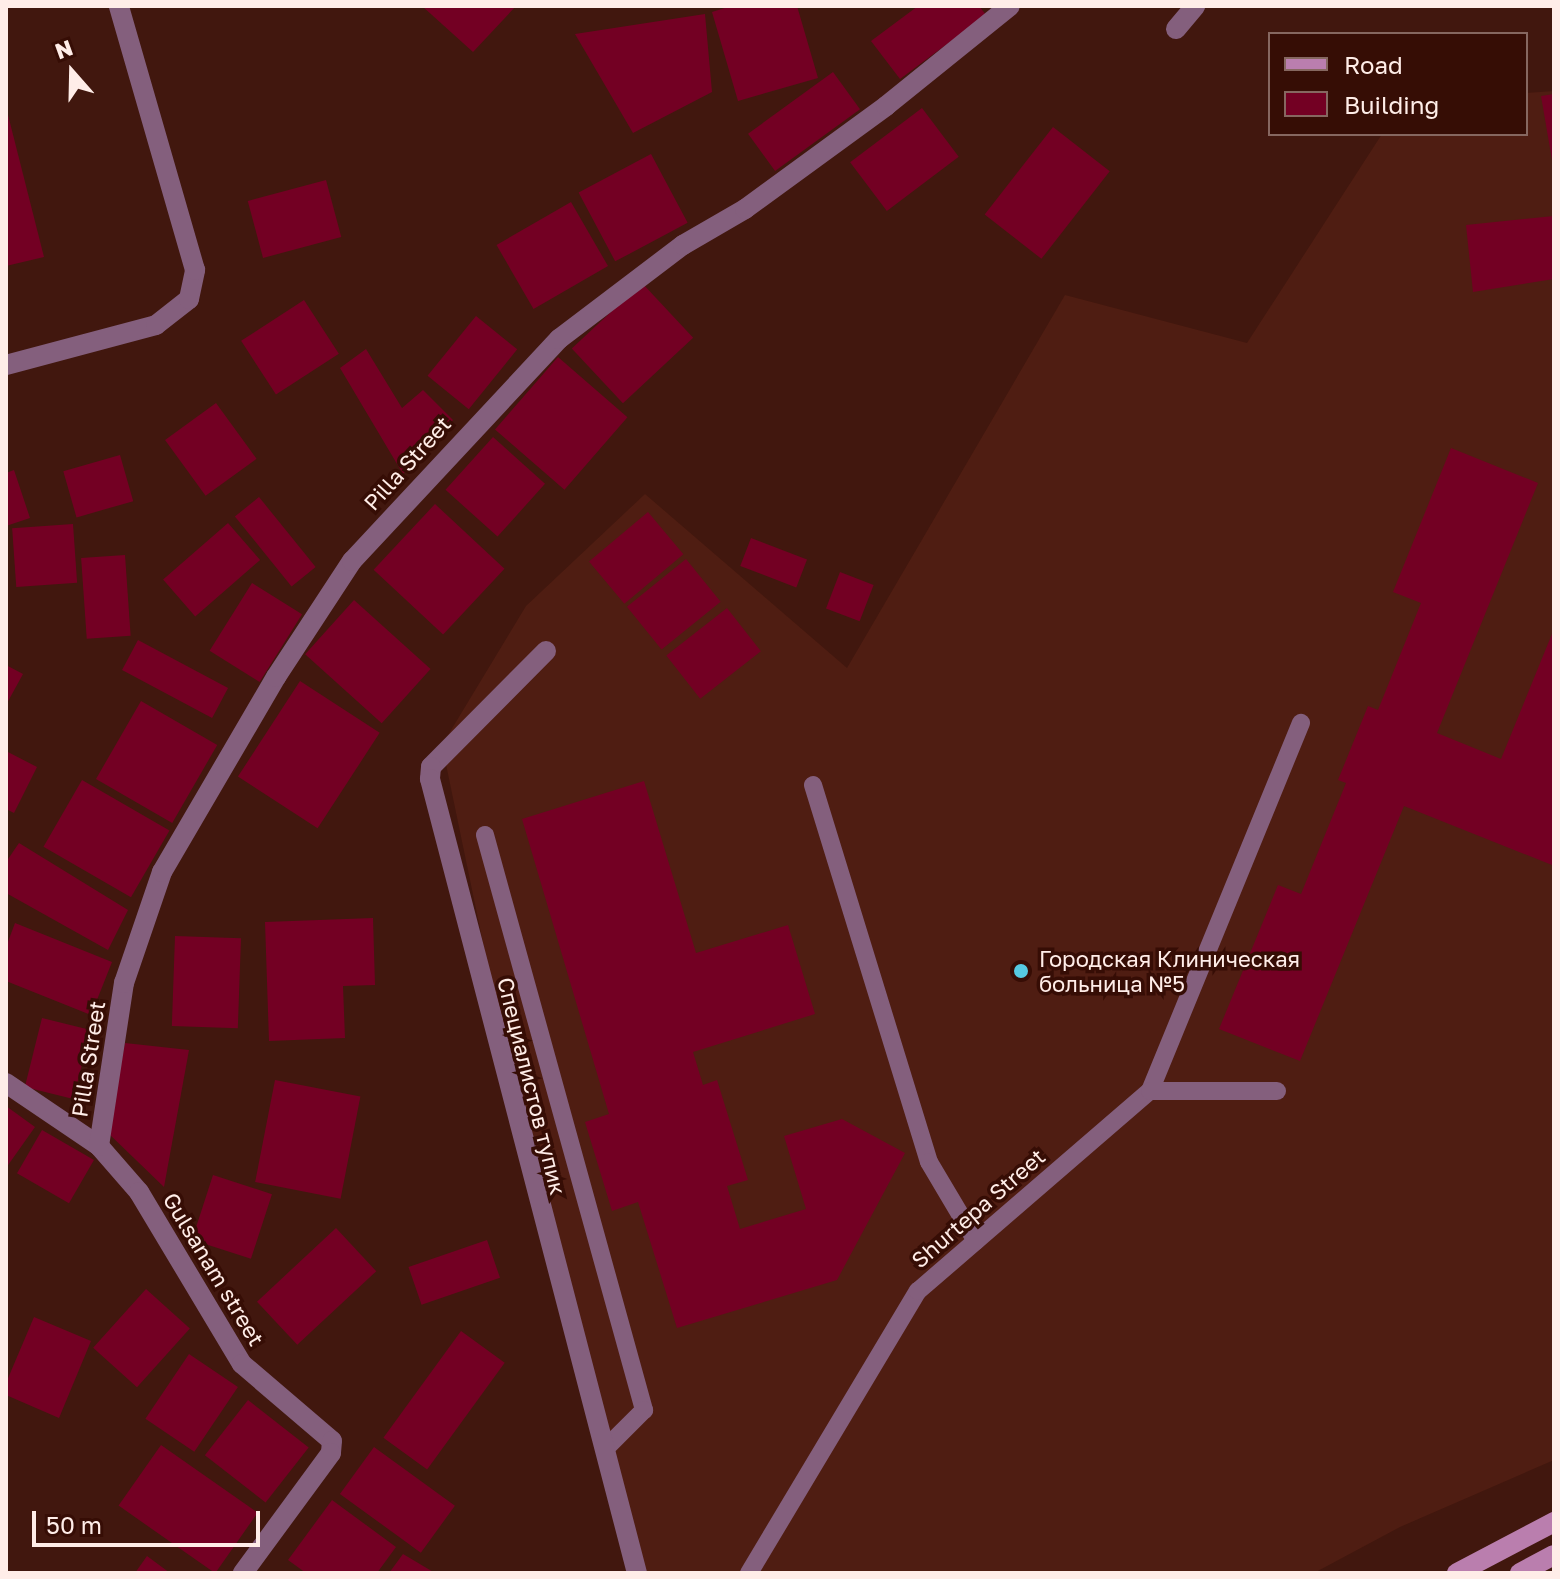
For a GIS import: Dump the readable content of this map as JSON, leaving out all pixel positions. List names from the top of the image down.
{
  "streets": {
    "street": ["Pilla Street", "Специалистов тупик", "Gulsanam street"],
    "lane": ["Shurtepa Street"]
  },
  "crossings": [
    ["Pilla Street", "Gulsanam street"]
  ],
  "places": ["Городская Клиническая больница №5"],
  "legend": ["Road", "Building"],
  "scale_bar": "50 m",
  "north": "top"
}
